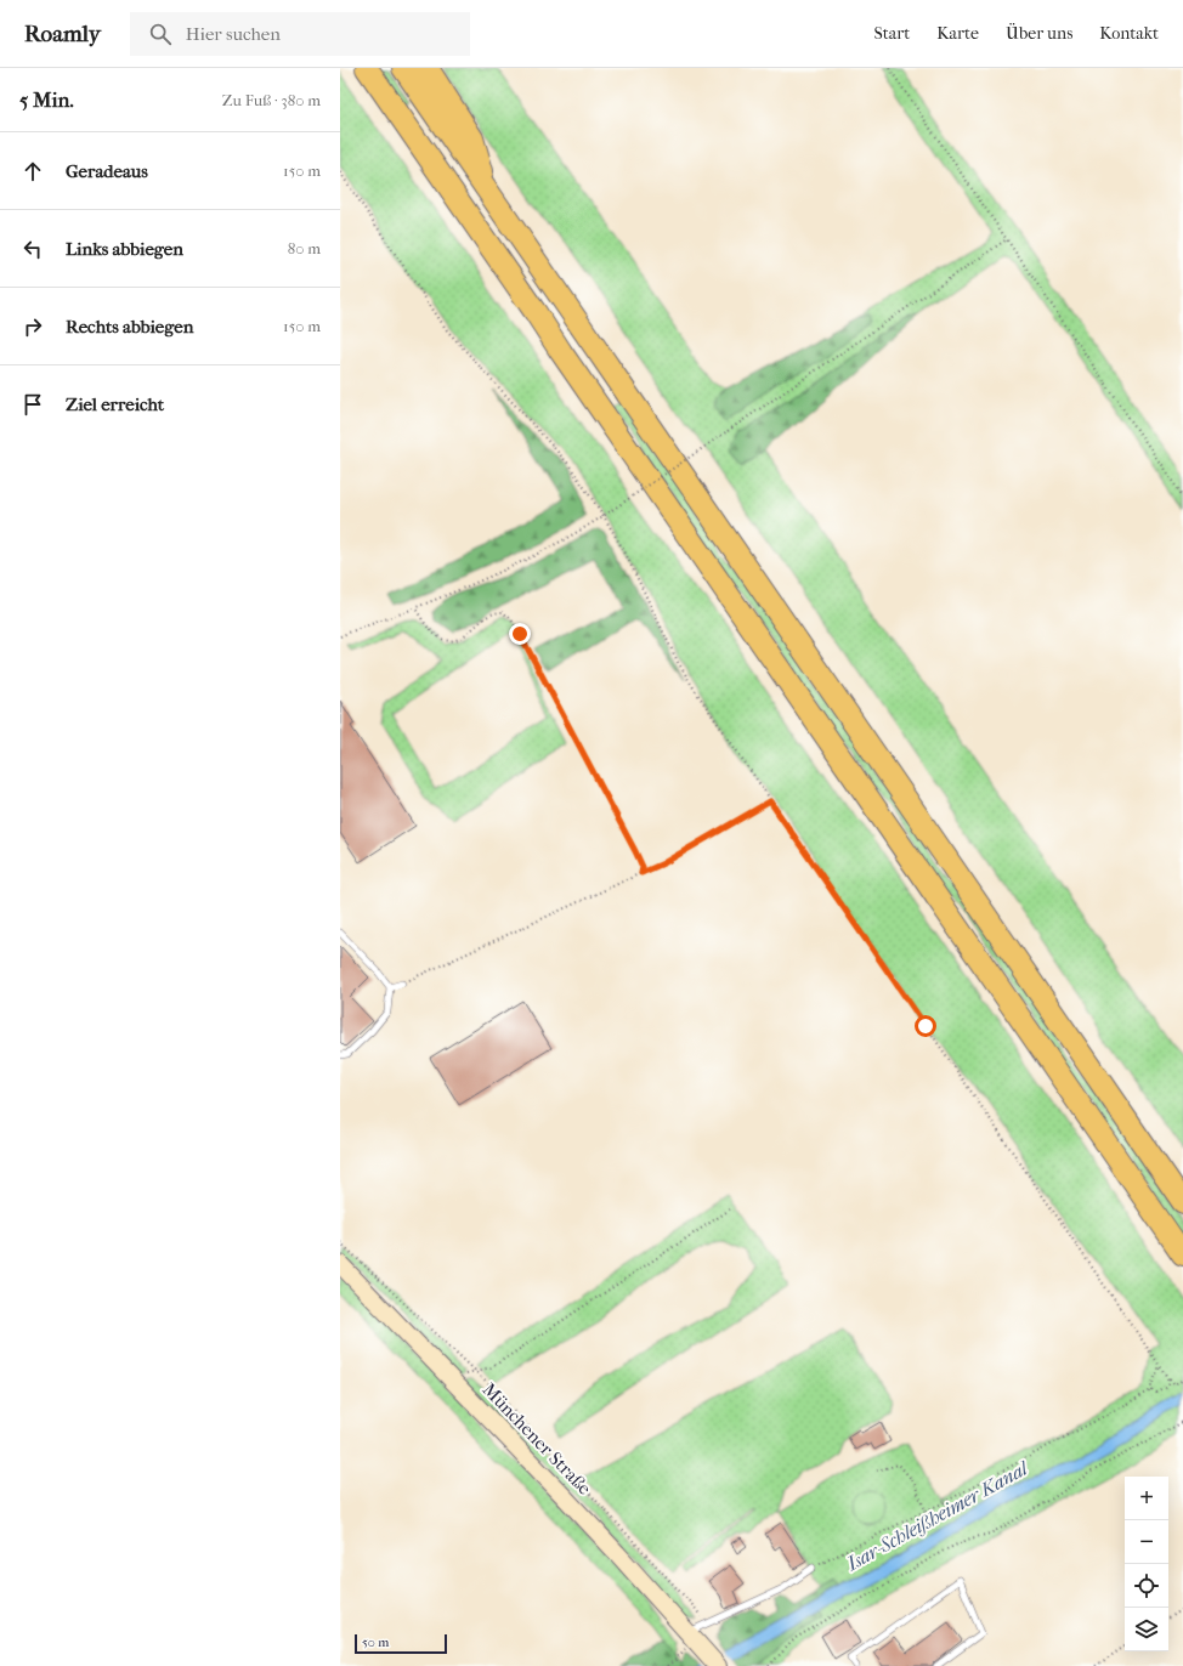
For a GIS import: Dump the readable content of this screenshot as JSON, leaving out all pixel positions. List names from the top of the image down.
{
  "streets": {
    "main road": ["Münchener Straße"]
  },
  "water": ["Isar-Schleißheimer Kanal"],
  "scale_bar": "50 m",
  "page": {
    "header": "Roamly",
    "search": "Hier suchen",
    "nav": [
      "Start",
      "Karte",
      "Über uns",
      "Kontakt"
    ],
    "heading": ["5 Min.", "Zu Fuß · 380 m"],
    "list": [
      ["Geradeaus", "150 m"],
      ["Links abbiegen", "80 m"],
      ["Rechts abbiegen", "150 m"],
      "Ziel erreicht"
    ],
    "map_buttons": ["+", "−"],
    "scale": "50 m"
  }
}
